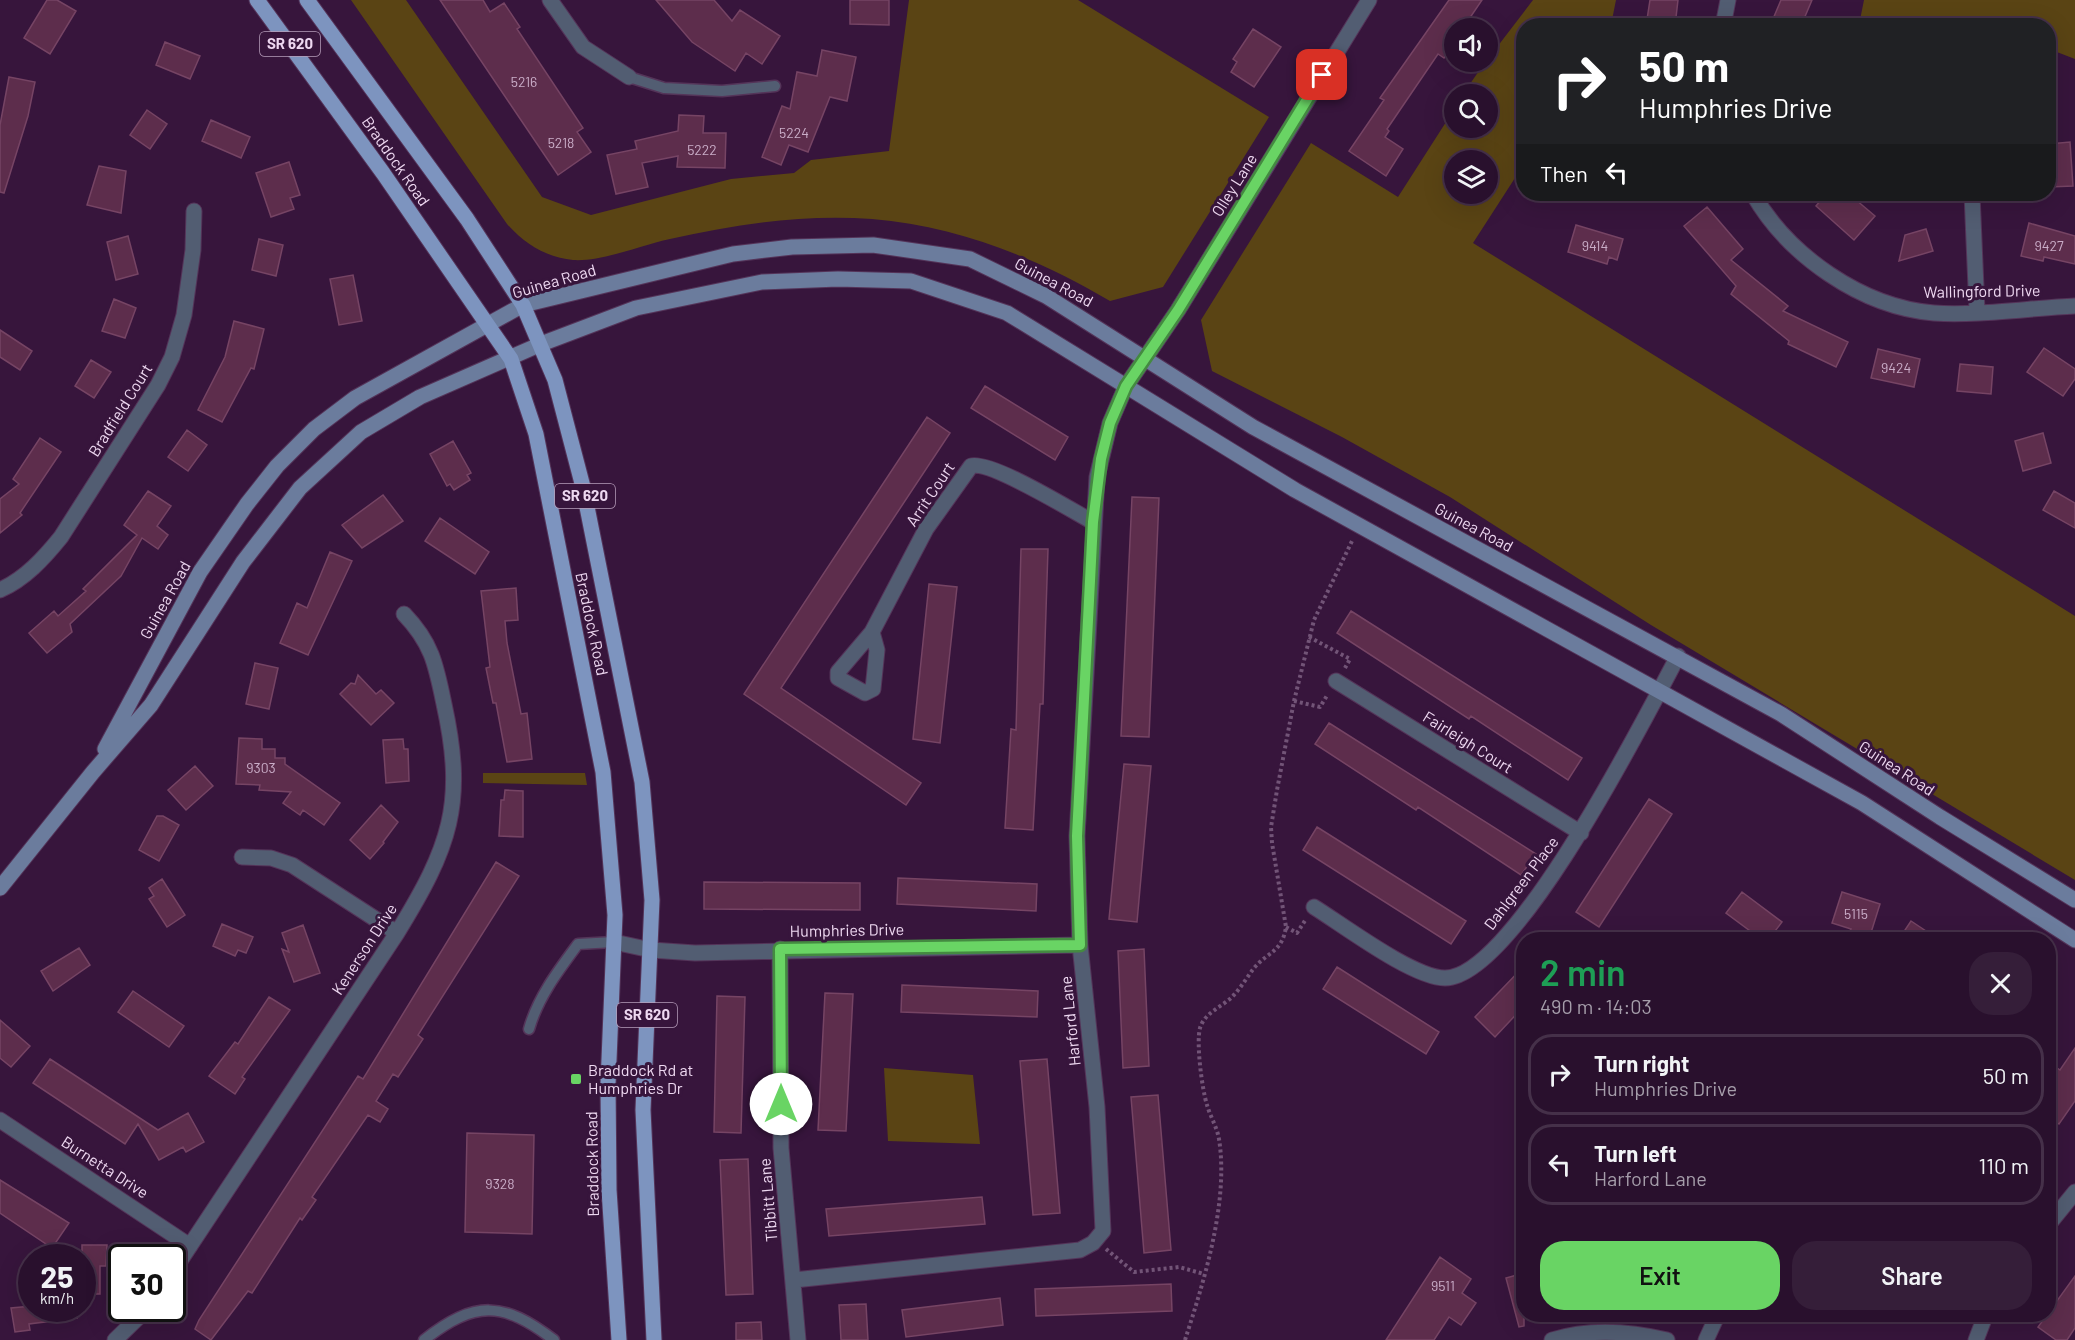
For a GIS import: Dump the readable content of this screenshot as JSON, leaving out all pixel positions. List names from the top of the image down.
{
  "streets": {
    "main road": ["SR 620", "Braddock Road", "Guinea Road"],
    "street": [
      "Olley Lane",
      "Wallingford Drive",
      "Bradfield Court",
      "Arrit Court",
      "Fairleigh Court",
      "Dahlgreen Place",
      "Humphries Drive",
      "Kenerson Drive",
      "Harford Lane",
      "Burnetta Drive",
      "Tibbitt Lane"
    ]
  },
  "crossings": [
    ["Braddock Road", "Guinea Road"],
    ["Braddock Road", "Humphries Drive"],
    ["Olley Lane", "Guinea Road"],
    ["Olley Lane", "Harford Lane"],
    ["Guinea Road", "Dahlgreen Place"],
    ["Guinea Road", "Harford Lane"],
    ["Arrit Court", "Harford Lane"],
    ["Fairleigh Court", "Dahlgreen Place"],
    ["Humphries Drive", "Harford Lane"],
    ["Humphries Drive", "Tibbitt Lane"],
    ["Kenerson Drive", "Burnetta Drive"]
  ],
  "places": {
    "transit": ["Braddock Rd at Humphries Dr"]
  },
  "house_numbers": [
    "5216",
    "5224",
    "5218",
    "5222",
    "9414",
    "9427",
    "9424",
    "9303",
    "5115",
    "9328",
    "9511"
  ],
  "page": {
    "turn": ["50 m", "Humphries Drive"],
    "then": "Then",
    "heading": ["2 min", "490 m · 14:03"],
    "list": [
      {
        "name": "Turn right",
        "note": "Humphries Drive",
        "value": "50 m"
      },
      {
        "name": "Turn left",
        "note": "Harford Lane",
        "value": "110 m"
      }
    ],
    "buttons": ["Exit", "Share"],
    "speed": "25 km/h",
    "limit": "30"
  }
}
